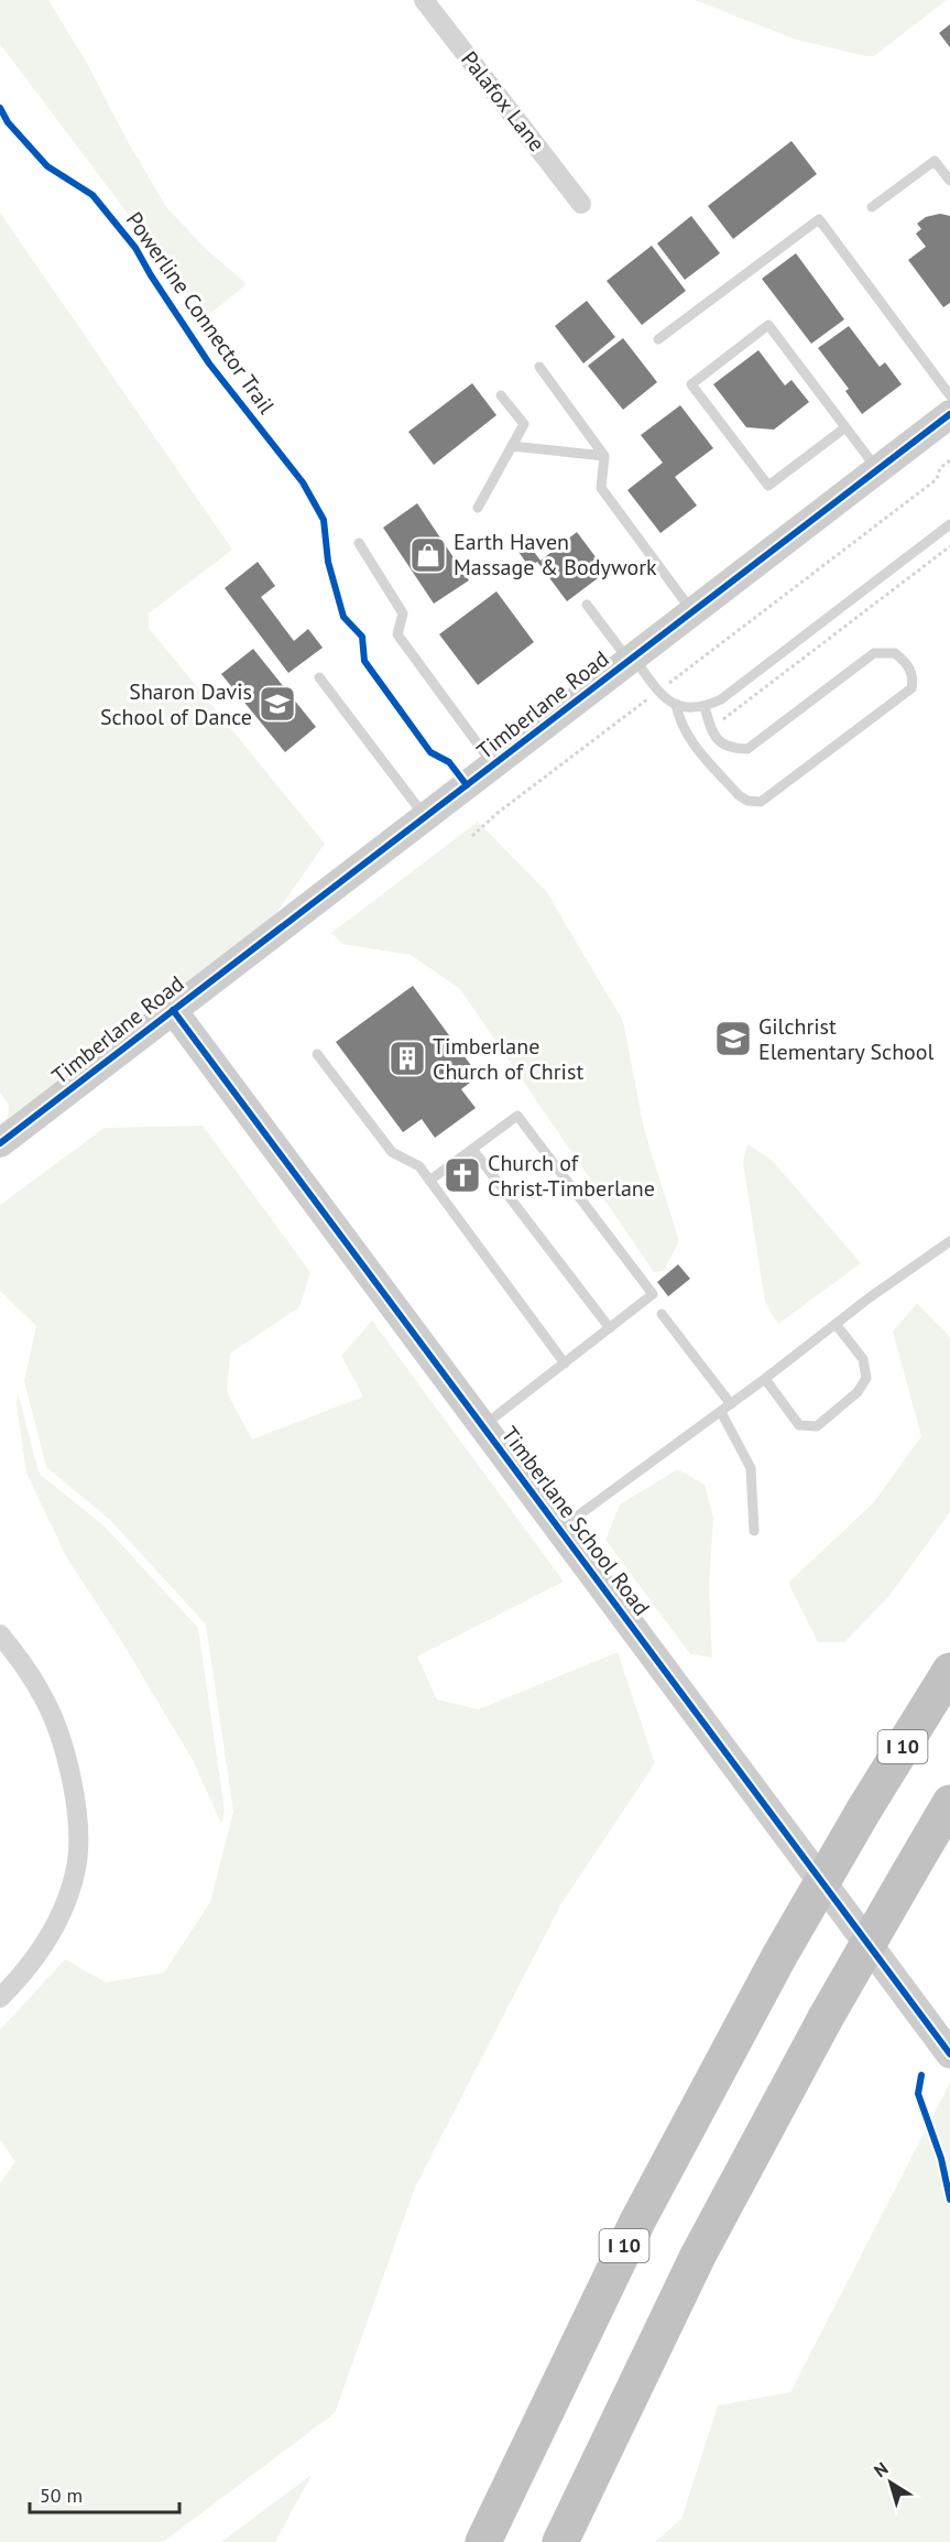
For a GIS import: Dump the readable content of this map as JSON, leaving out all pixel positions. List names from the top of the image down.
{
  "streets": {
    "highway": ["I 10"],
    "street": ["Palafox Lane", "Timberlane Road", "Timberlane School Road"],
    "cycle path": ["Powerline Connector Trail"]
  },
  "crossings": [
    ["Timberlane Road", "Timberlane School Road"]
  ],
  "places": {
    "shop": ["Earth Haven Massage & Bodywork"],
    "school or university": ["Sharon Davis School of Dance", "Gilchrist Elementary School"],
    "building": ["Timberlane Church of Christ"],
    "church": ["Church of Christ-Timberlane"]
  },
  "scale_bar": "50 m",
  "north": "top left"
}
